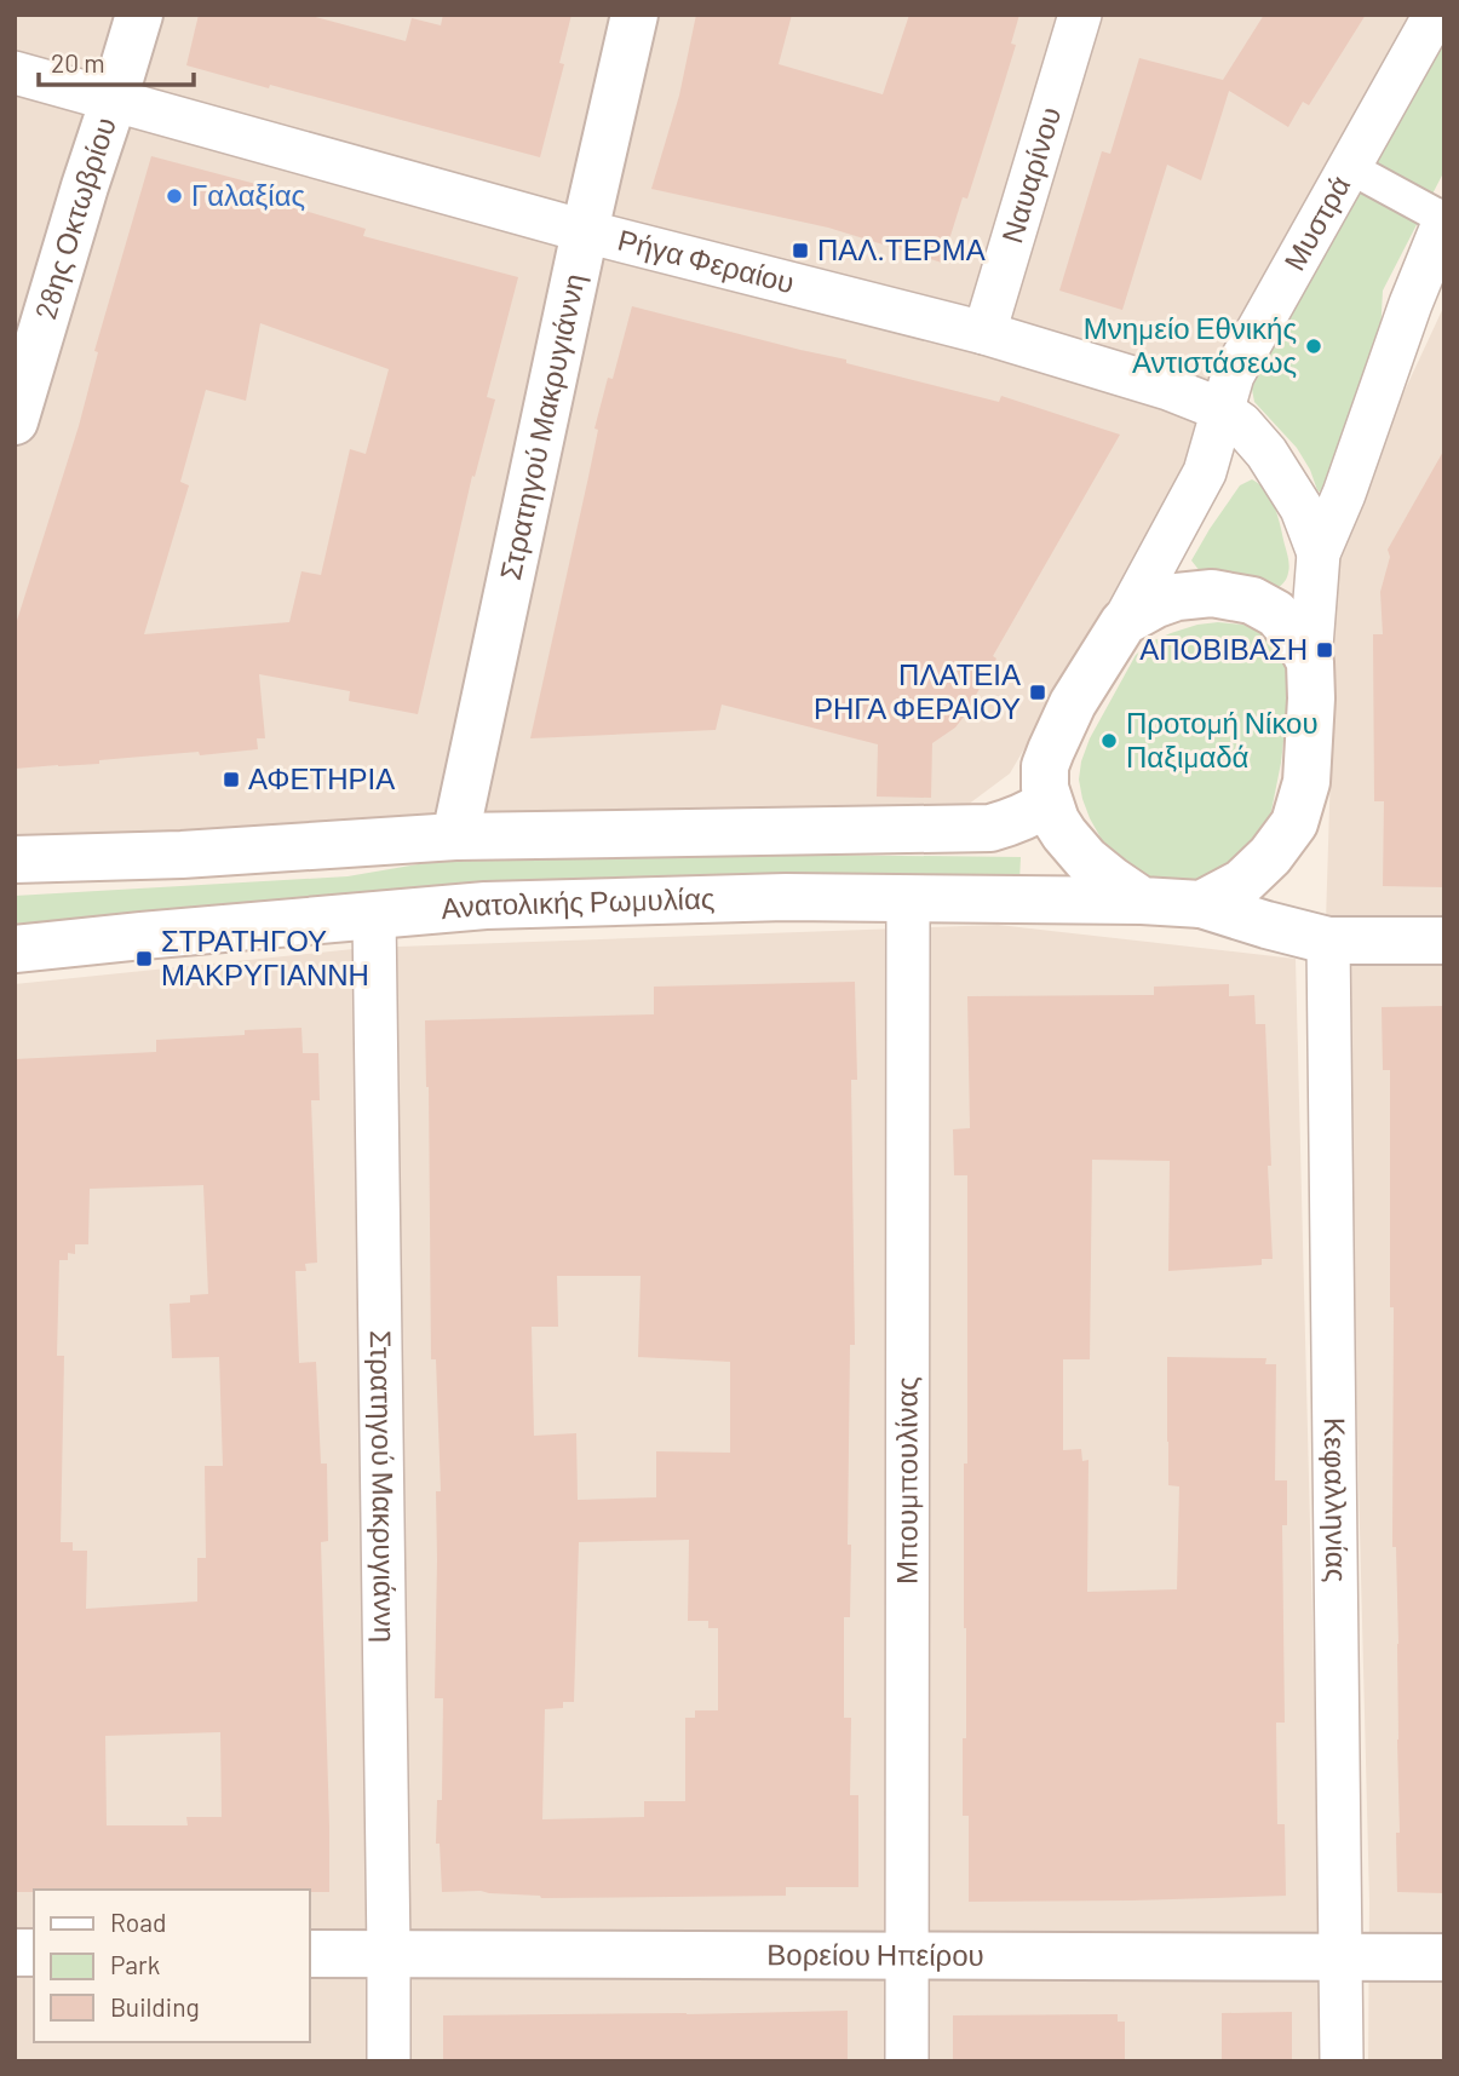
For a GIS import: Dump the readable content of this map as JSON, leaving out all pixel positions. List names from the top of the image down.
{
  "streets": {
    "main road": [
      "28ης Οκτωβρίου",
      "Στρατηγού Μακρυγιάννη",
      "Ανατολικής Ρωμυλίας",
      "Βορείου Ηπείρου"
    ],
    "street": [
      "Ναυαρίνου",
      "Μυστρά",
      "Ρήγα Φεραίου",
      "Μπουμπουλίνας",
      "Κεφαλληνίας"
    ]
  },
  "crossings": [
    ["Ναυαρίνου", "Ρήγα Φεραίου"],
    ["28ης Οκτωβρίου", "Ρήγα Φεραίου"],
    ["Μυστρά", "Ρήγα Φεραίου"],
    ["Μυστρά", "Ανατολικής Ρωμυλίας"],
    ["Ρήγα Φεραίου", "Στρατηγού Μακρυγιάννη"],
    ["Στρατηγού Μακρυγιάννη", "Ανατολικής Ρωμυλίας"],
    ["Στρατηγού Μακρυγιάννη", "Βορείου Ηπείρου"],
    ["Ανατολικής Ρωμυλίας", "Μπουμπουλίνας"],
    ["Μπουμπουλίνας", "Βορείου Ηπείρου"],
    ["Κεφαλληνίας", "Βορείου Ηπείρου"]
  ],
  "places": {
    "other": ["Γαλαξίας", "Μνημείο Εθνικής Αντιστάσεως", "Προτομή Νίκου Παξιμαδά"],
    "transit": [
      "ΠΑΛ.ΤΕΡΜΑ",
      "ΑΠΟΒΙΒΑΣΗ",
      "ΠΛΑΤΕΙΑ ΡΗΓΑ ΦΕΡΑΙΟΥ",
      "ΑΦΕΤΗΡΙΑ",
      "ΣΤΡΑΤΗΓΟΥ ΜΑΚΡΥΓΙΑΝΝΗ"
    ]
  },
  "legend": ["Road", "Park", "Building"],
  "scale_bar": "20 m"
}
